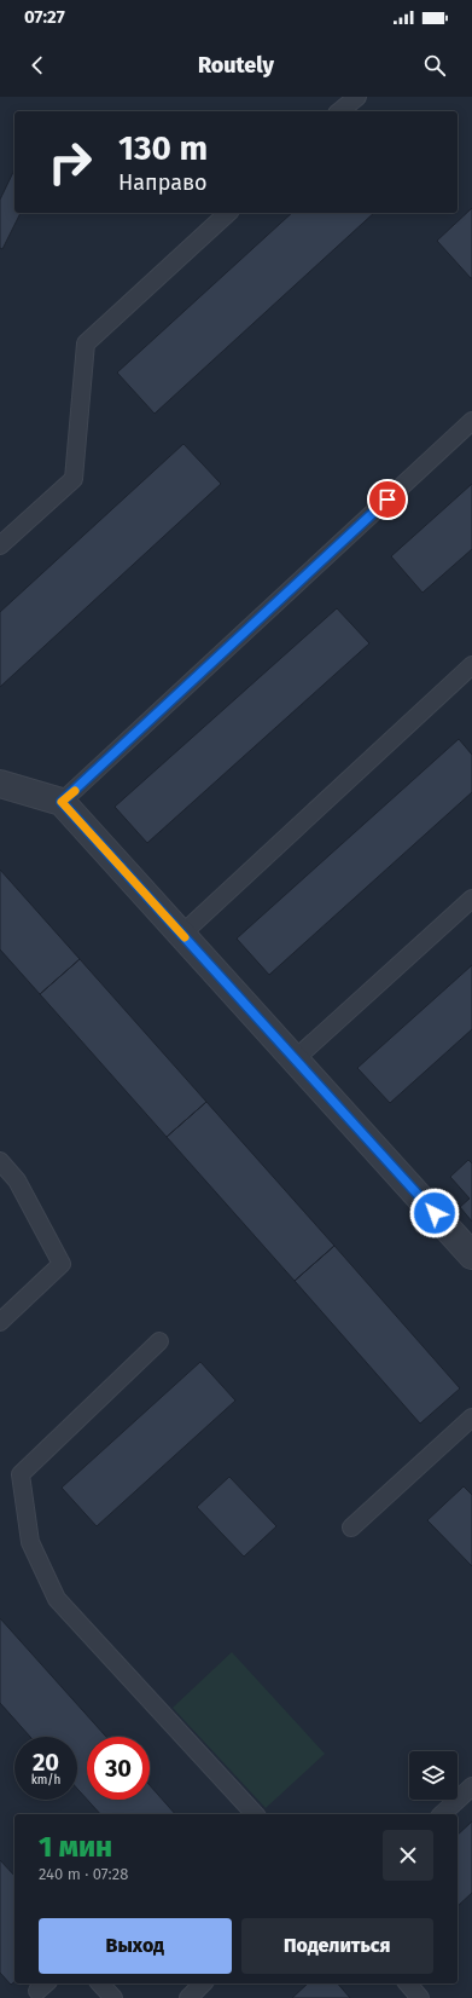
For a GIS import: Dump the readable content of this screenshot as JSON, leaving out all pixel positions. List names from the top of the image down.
{
  "page": {
    "status": "07:27",
    "header": "Routely",
    "turn": ["130 m", "Направо"],
    "speed": "20 km/h",
    "limit": "30",
    "heading": ["1 мин", "240 m · 07:28"],
    "buttons": ["Выход", "Поделиться"]
  }
}
